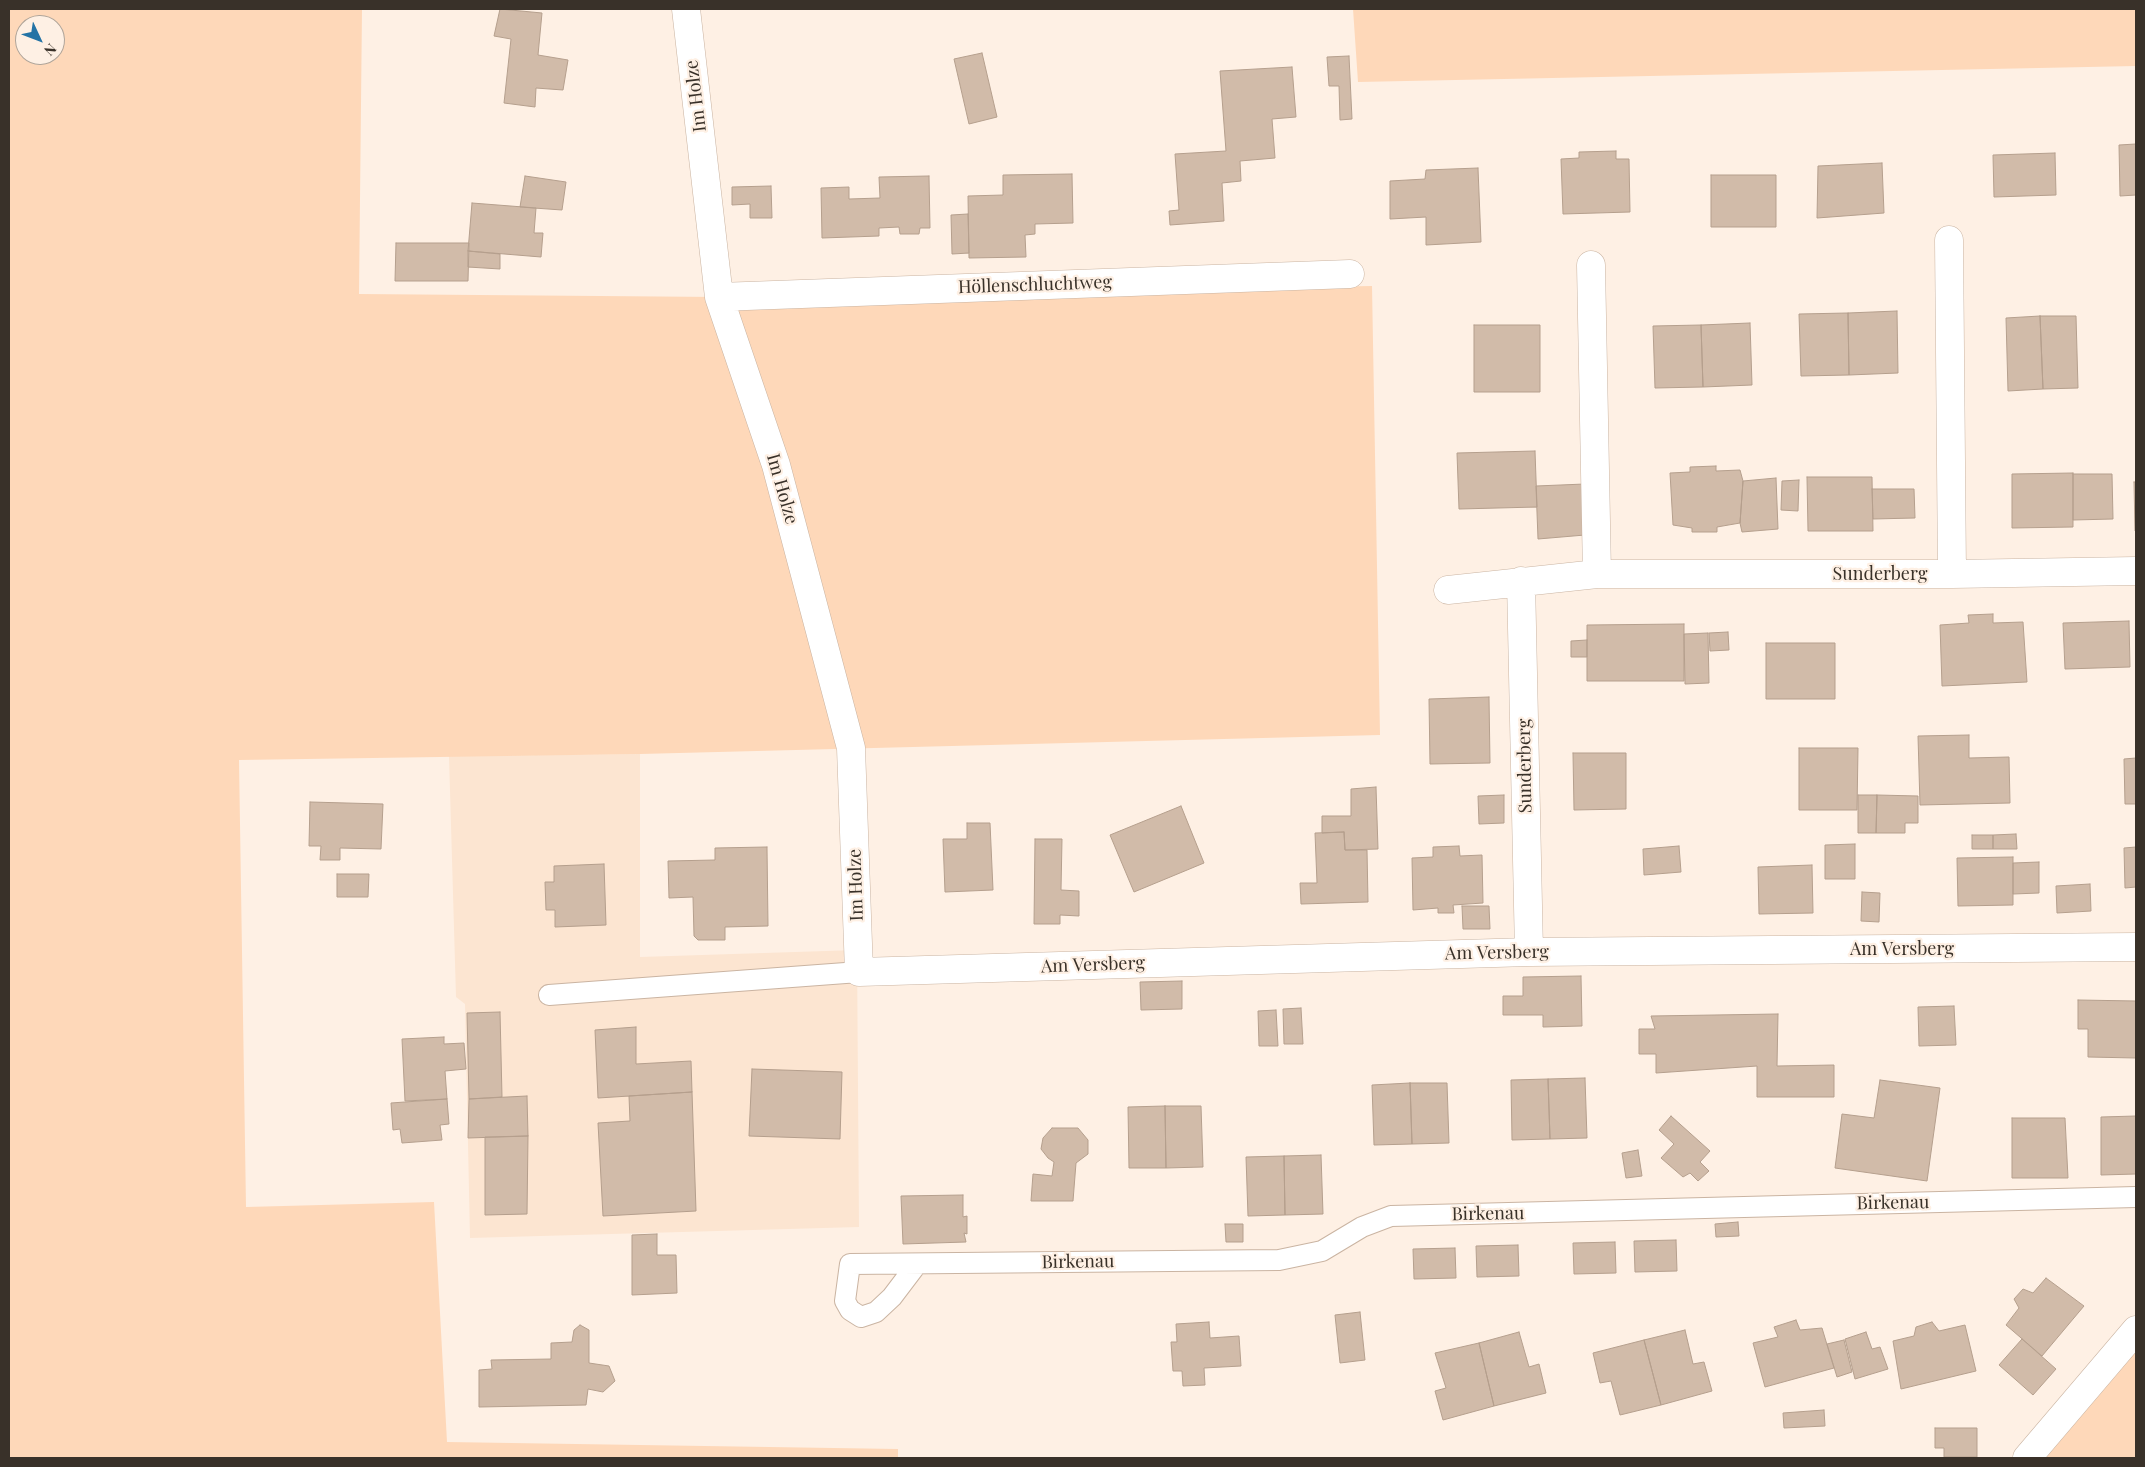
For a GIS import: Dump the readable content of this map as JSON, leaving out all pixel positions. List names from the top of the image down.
{
  "streets": {
    "street": [
      "Im Holze",
      "Höllenschluchtweg",
      "Sunderberg",
      "Am Versberg"
    ],
    "lane": ["Birkenau"]
  },
  "crossings": [
    ["Im Holze", "Höllenschluchtweg"],
    ["Im Holze", "Am Versberg"],
    ["Sunderberg", "Am Versberg"]
  ],
  "north": "bottom right"
}
